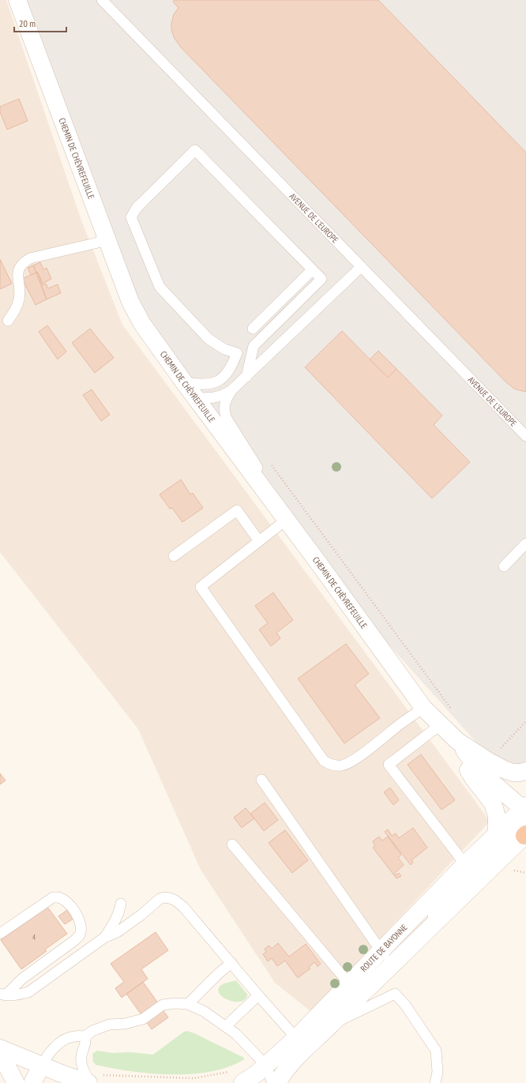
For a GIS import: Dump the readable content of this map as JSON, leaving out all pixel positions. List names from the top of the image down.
{
  "streets": {
    "street": ["CHEMIN DE CHÈVREFEUILLE", "ROUTE DE BAYONNE"],
    "lane": ["AVENUE DE L'EUROPE"]
  },
  "crossings": [
    ["CHEMIN DE CHÈVREFEUILLE", "ROUTE DE BAYONNE"]
  ],
  "house_numbers": ["4"],
  "scale_bar": "20 m"
}
